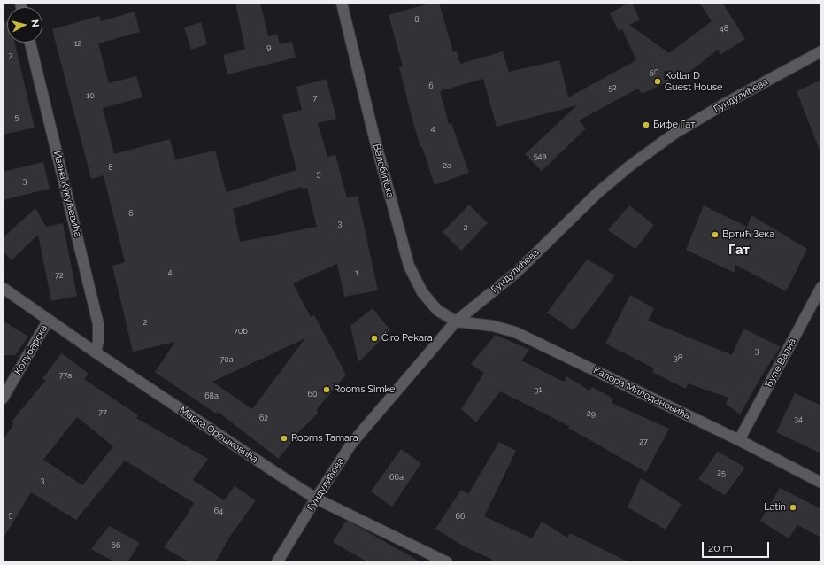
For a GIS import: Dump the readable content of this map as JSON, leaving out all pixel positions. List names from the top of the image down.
{
  "streets": {
    "street": [
      "Гундулићева",
      "Велебитска",
      "Ивана Кукуљевића",
      "Колубарска",
      "Ђуле Валиа",
      "Калора Милодановића",
      "Марка Орешковића"
    ]
  },
  "crossings": [
    ["Гундулићева", "Велебитска"],
    ["Гундулићева", "Калора Милодановића"],
    ["Гундулићева", "Марка Орешковића"],
    ["Велебитска", "Калора Милодановића"],
    ["Ивана Кукуљевића", "Марка Орешковића"],
    ["Колубарска", "Марка Орешковића"],
    ["Ђуле Валиа", "Калора Милодановића"]
  ],
  "districts": ["Гат"],
  "places": [
    "Kollar D Guest House",
    "Бифе Гат",
    "Вртић Зека",
    "Ćiro Pekara",
    "Rooms Simke",
    "Rooms Tamara",
    "Latin"
  ],
  "house_numbers": [
    "8",
    "48",
    "12",
    "9",
    "7",
    "50",
    "6",
    "52",
    "10",
    "7",
    "5",
    "4",
    "54a",
    "2a",
    "8",
    "5",
    "3",
    "6",
    "3",
    "2",
    "4",
    "1",
    "72",
    "2",
    "70b",
    "3",
    "38",
    "70a",
    "77a",
    "31",
    "60",
    "68a",
    "77",
    "29",
    "62",
    "34",
    "27",
    "25",
    "66a",
    "3",
    "64",
    "5",
    "66",
    "66"
  ],
  "scale_bar": "20 m",
  "north": "right"
}
